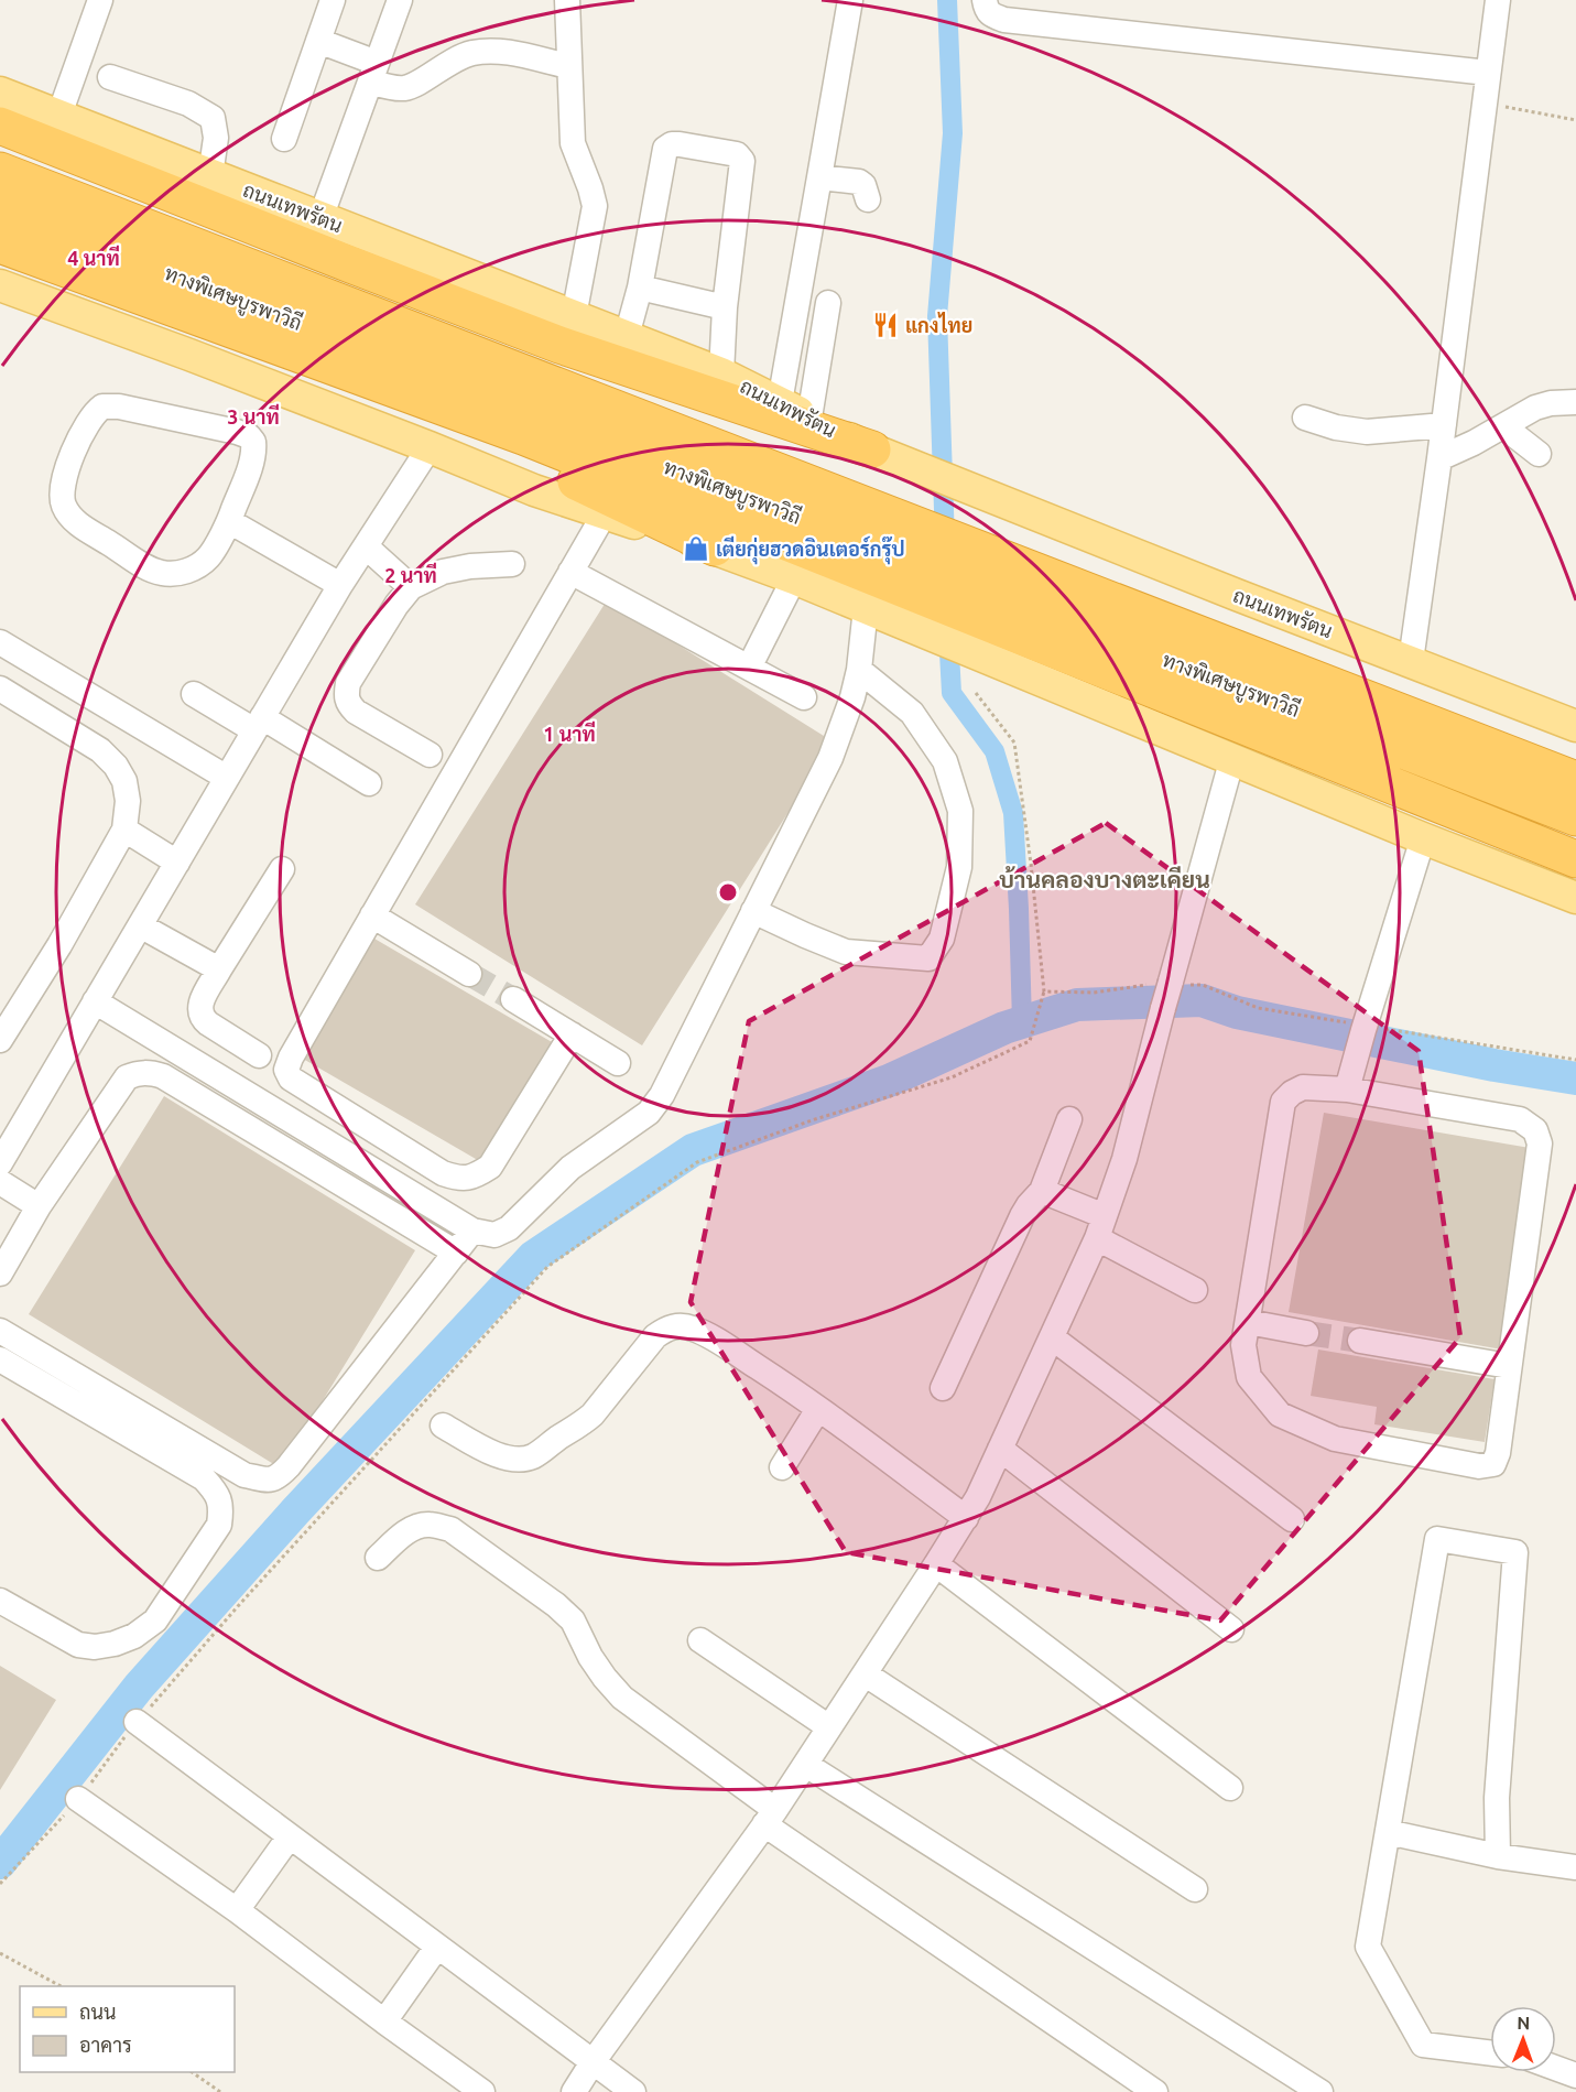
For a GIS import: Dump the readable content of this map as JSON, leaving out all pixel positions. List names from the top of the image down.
{
  "streets": {
    "highway": ["ถนนเทพรัตน", "ทางพิเศษบูรพาวิถี"]
  },
  "districts": ["บ้านคลองบางตะเคียน"],
  "places": {
    "restaurant": ["แกงไทย"],
    "shop": ["เตียกุ่ยฮวดอินเตอร์กรุ๊ป"]
  },
  "legend": ["ถนน", "อาคาร"],
  "north": "top",
  "rings": [
    "4 นาที",
    "3 นาที",
    "2 นาที",
    "1 นาที"
  ]
}
